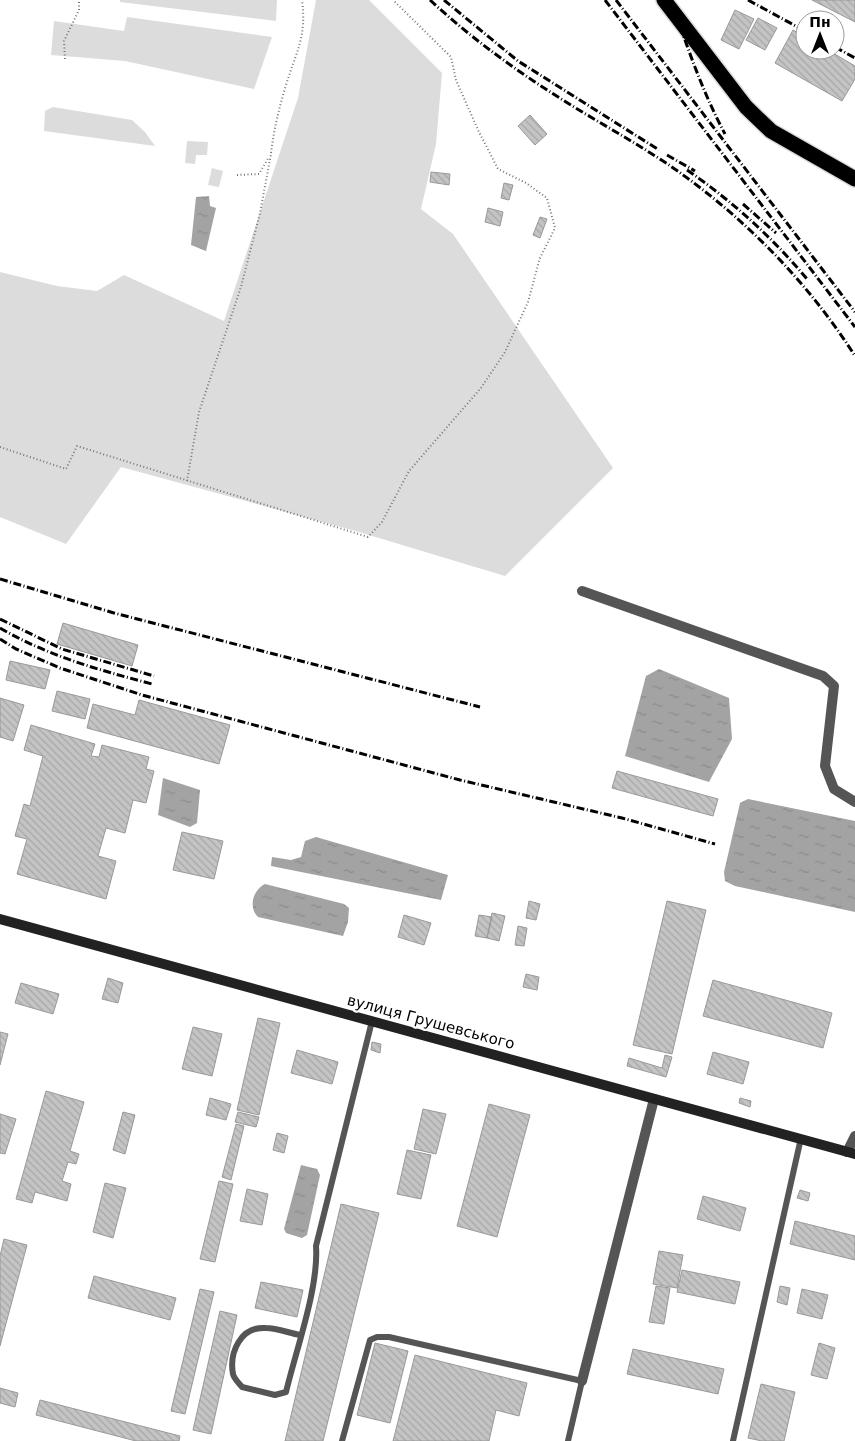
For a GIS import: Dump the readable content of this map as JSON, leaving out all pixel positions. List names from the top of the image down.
{
  "streets": {
    "street": ["вулиця Грушевського"]
  },
  "north": "top"
}
